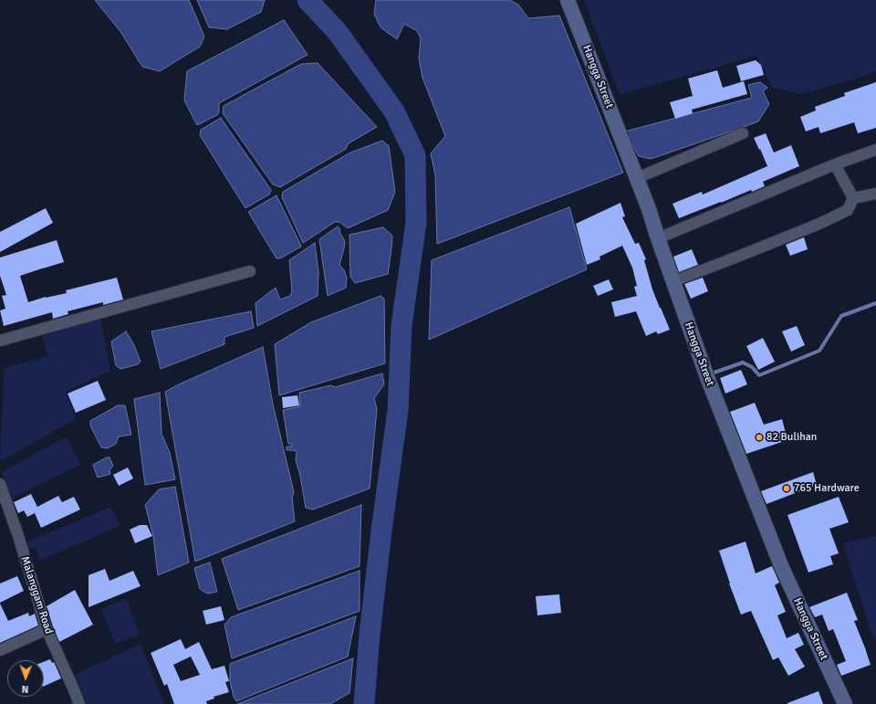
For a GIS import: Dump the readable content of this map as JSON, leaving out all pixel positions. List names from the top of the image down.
{
  "streets": {
    "street": ["Hangga Street", "Malanggam Road"]
  },
  "places": ["82 Bulihan", "765 Hardware"],
  "north": "bottom"
}
